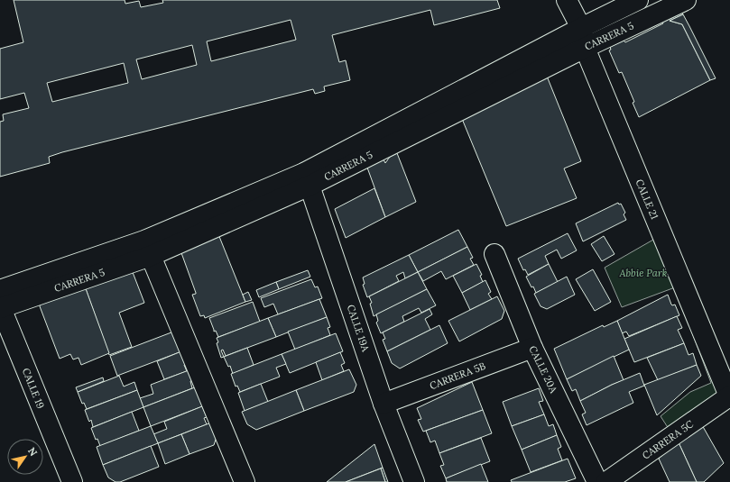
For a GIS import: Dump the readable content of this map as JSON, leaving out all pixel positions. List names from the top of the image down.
{
  "streets": {
    "street": [
      "CARRERA 5",
      "CALLE 21",
      "CALLE 19A",
      "CALLE 20A",
      "CARRERA 5B",
      "CALLE 19",
      "CARRERA 5C"
    ]
  },
  "crossings": [
    ["CARRERA 5", "CALLE 21"],
    ["CARRERA 5", "CALLE 19A"],
    ["CARRERA 5", "CALLE 19"],
    ["CALLE 21", "CARRERA 5C"],
    ["CALLE 19A", "CARRERA 5B"],
    ["CALLE 20A", "CARRERA 5B"]
  ],
  "parks": ["Abbie Park"],
  "north": "top right"
}
